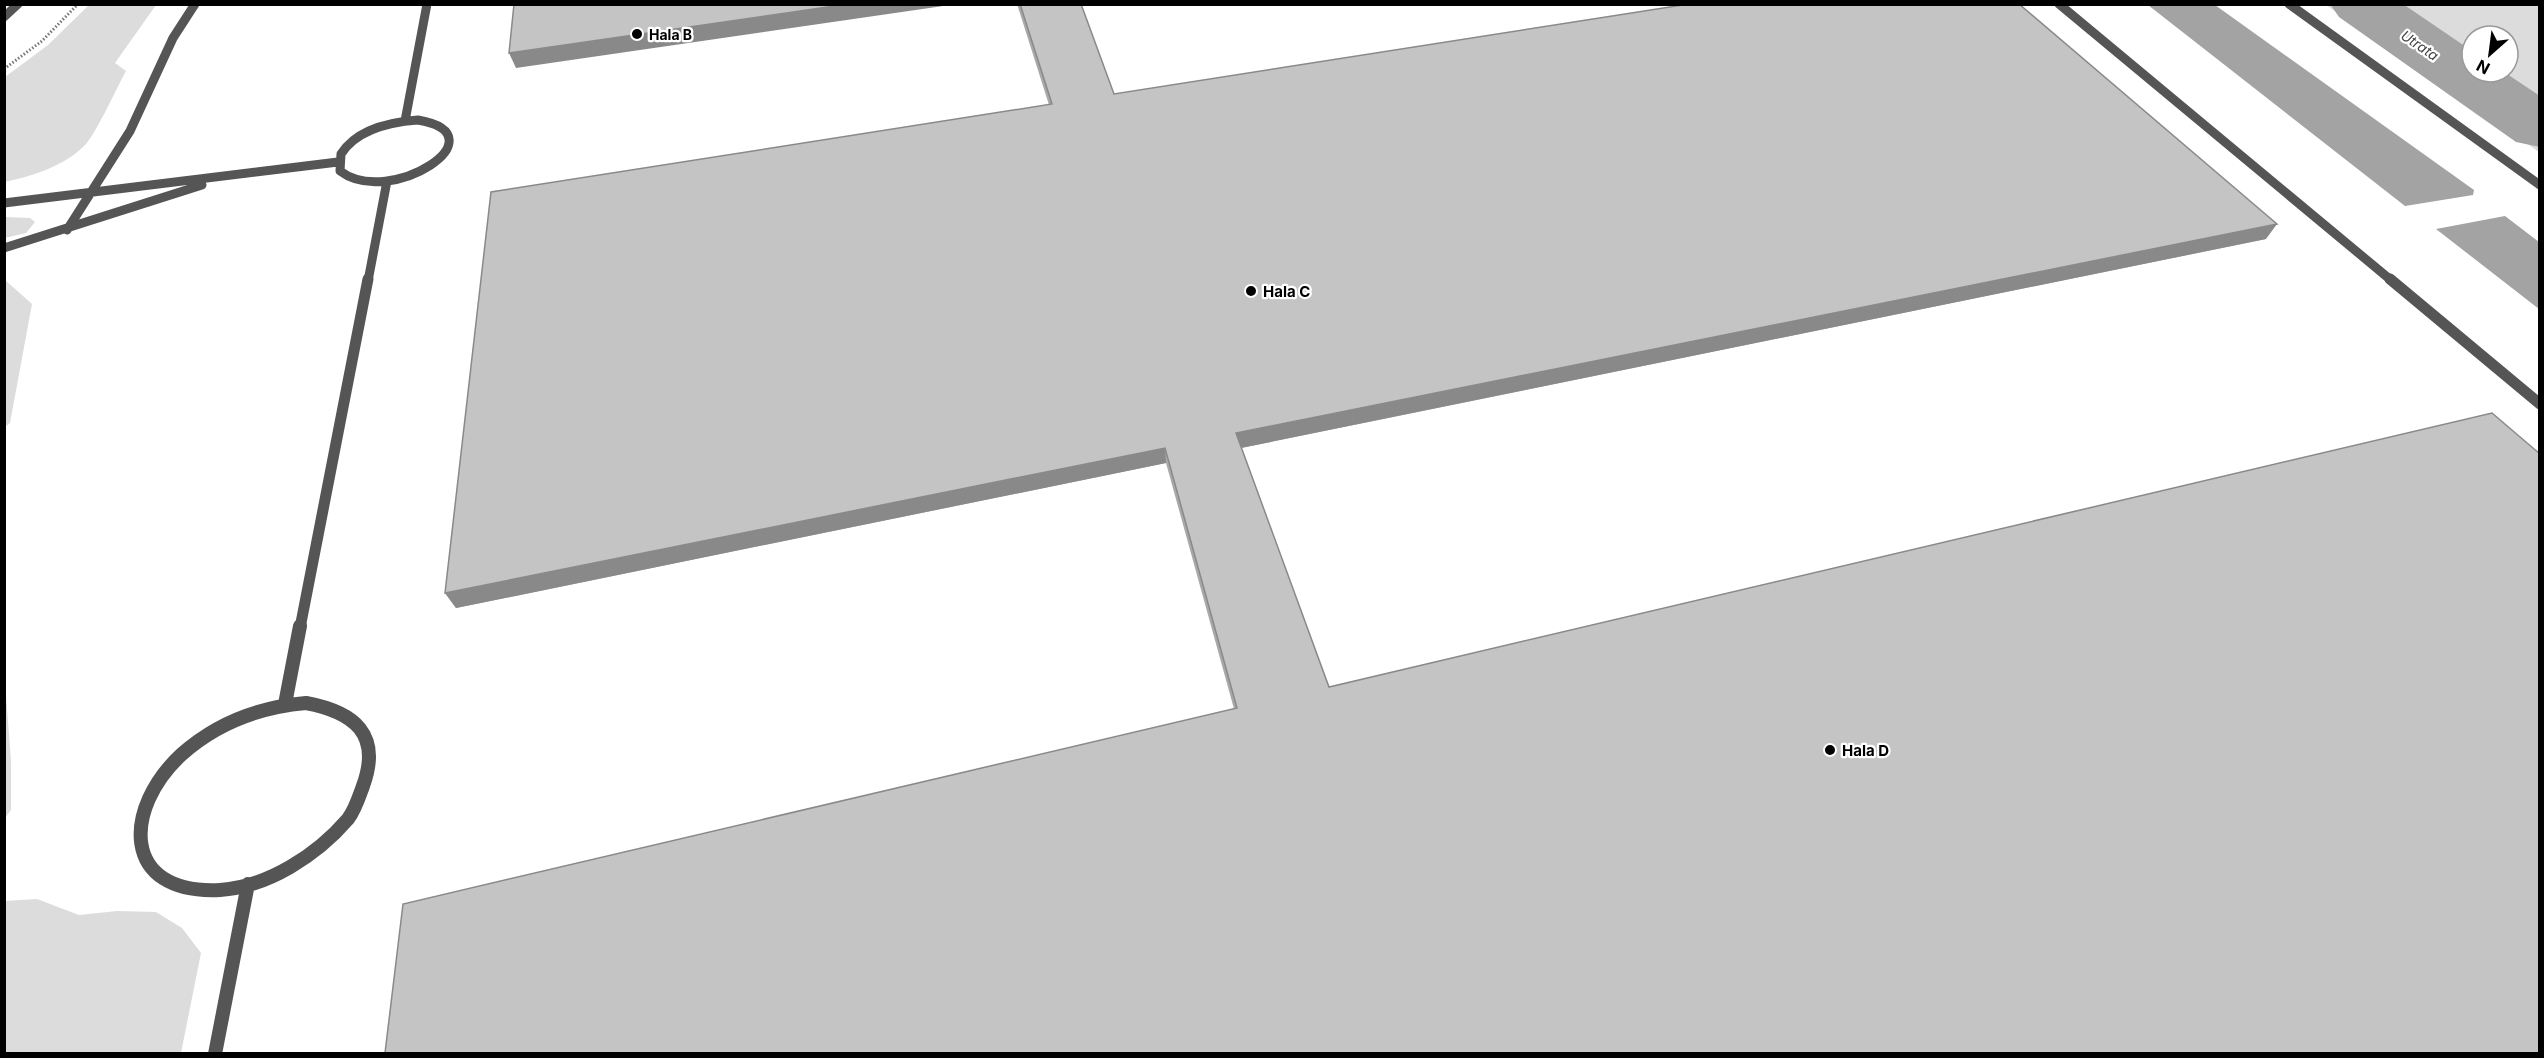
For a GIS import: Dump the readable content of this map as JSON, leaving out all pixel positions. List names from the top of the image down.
{
  "water": ["Utrata"],
  "places": ["Hala B", "Hala C", "Hala D"],
  "north": "bottom left"
}
